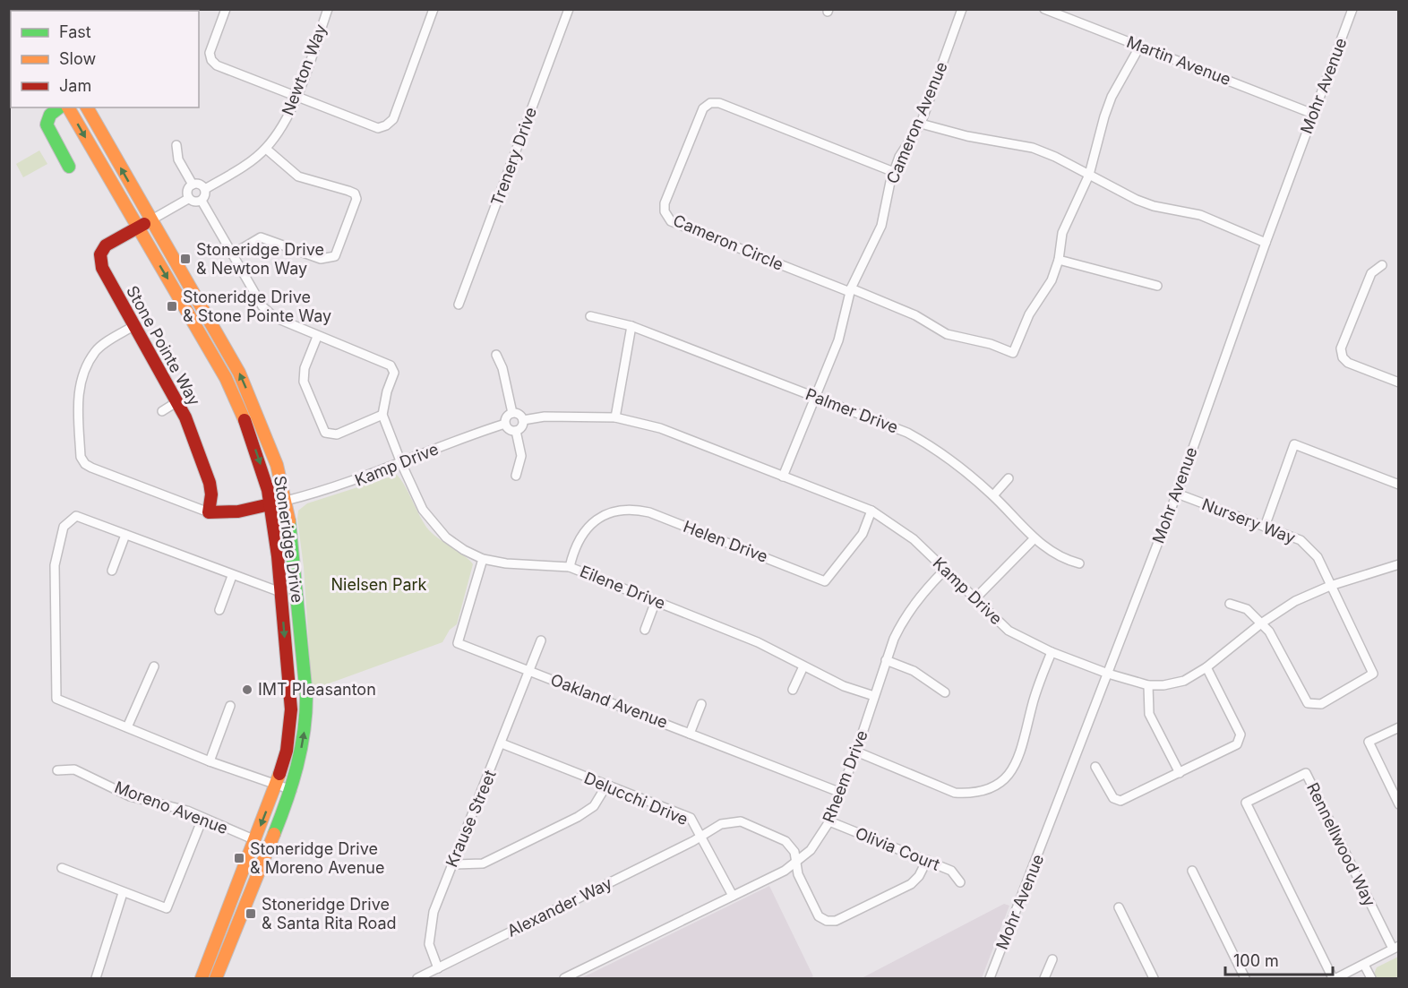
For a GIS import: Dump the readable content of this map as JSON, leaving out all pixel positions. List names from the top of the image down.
{
  "streets": {
    "main road": ["Stone Pointe Way", "Stoneridge Drive"],
    "street": [
      "Martin Avenue",
      "Newton Way",
      "Mohr Avenue",
      "Cameron Avenue",
      "Trenery Drive",
      "Cameron Circle",
      "Palmer Drive",
      "Kamp Drive",
      "Nursery Way",
      "Helen Drive",
      "Eilene Drive",
      "Oakland Avenue",
      "Rheem Drive",
      "Delucchi Drive",
      "Moreno Avenue",
      "Krause Street",
      "Rennellwood Way",
      "Olivia Court",
      "Alexander Way"
    ]
  },
  "crossings": [
    ["Martin Avenue", "Mohr Avenue"],
    ["Mohr Avenue", "Kamp Drive"],
    ["Mohr Avenue", "Nursery Way"],
    ["Cameron Avenue", "Cameron Circle"],
    ["Cameron Avenue", "Palmer Drive"],
    ["Cameron Avenue", "Kamp Drive"],
    ["Stone Pointe Way", "Stoneridge Drive"],
    ["Kamp Drive", "Nursery Way"],
    ["Kamp Drive", "Stoneridge Drive"],
    ["Kamp Drive", "Helen Drive"],
    ["Kamp Drive", "Eilene Drive"],
    ["Kamp Drive", "Rheem Drive"],
    ["Stoneridge Drive", "Moreno Avenue"],
    ["Helen Drive", "Eilene Drive"],
    ["Eilene Drive", "Oakland Avenue"],
    ["Eilene Drive", "Rheem Drive"],
    ["Oakland Avenue", "Rheem Drive"],
    ["Oakland Avenue", "Krause Street"],
    ["Rheem Drive", "Delucchi Drive"],
    ["Rheem Drive", "Olivia Court"],
    ["Rheem Drive", "Alexander Way"],
    ["Delucchi Drive", "Krause Street"],
    ["Delucchi Drive", "Alexander Way"],
    ["Krause Street", "Alexander Way"],
    ["Olivia Court", "Alexander Way"]
  ],
  "parks": ["Nielsen Park"],
  "places": {
    "transit": [
      "Stoneridge Drive & Newton Way",
      "Stoneridge Drive & Stone Pointe Way",
      "Stoneridge Drive & Moreno Avenue",
      "Stoneridge Drive & Santa Rita Road"
    ],
    "other": ["IMT Pleasanton"]
  },
  "legend": ["Fast", "Slow", "Jam"],
  "scale_bar": "100 m"
}
